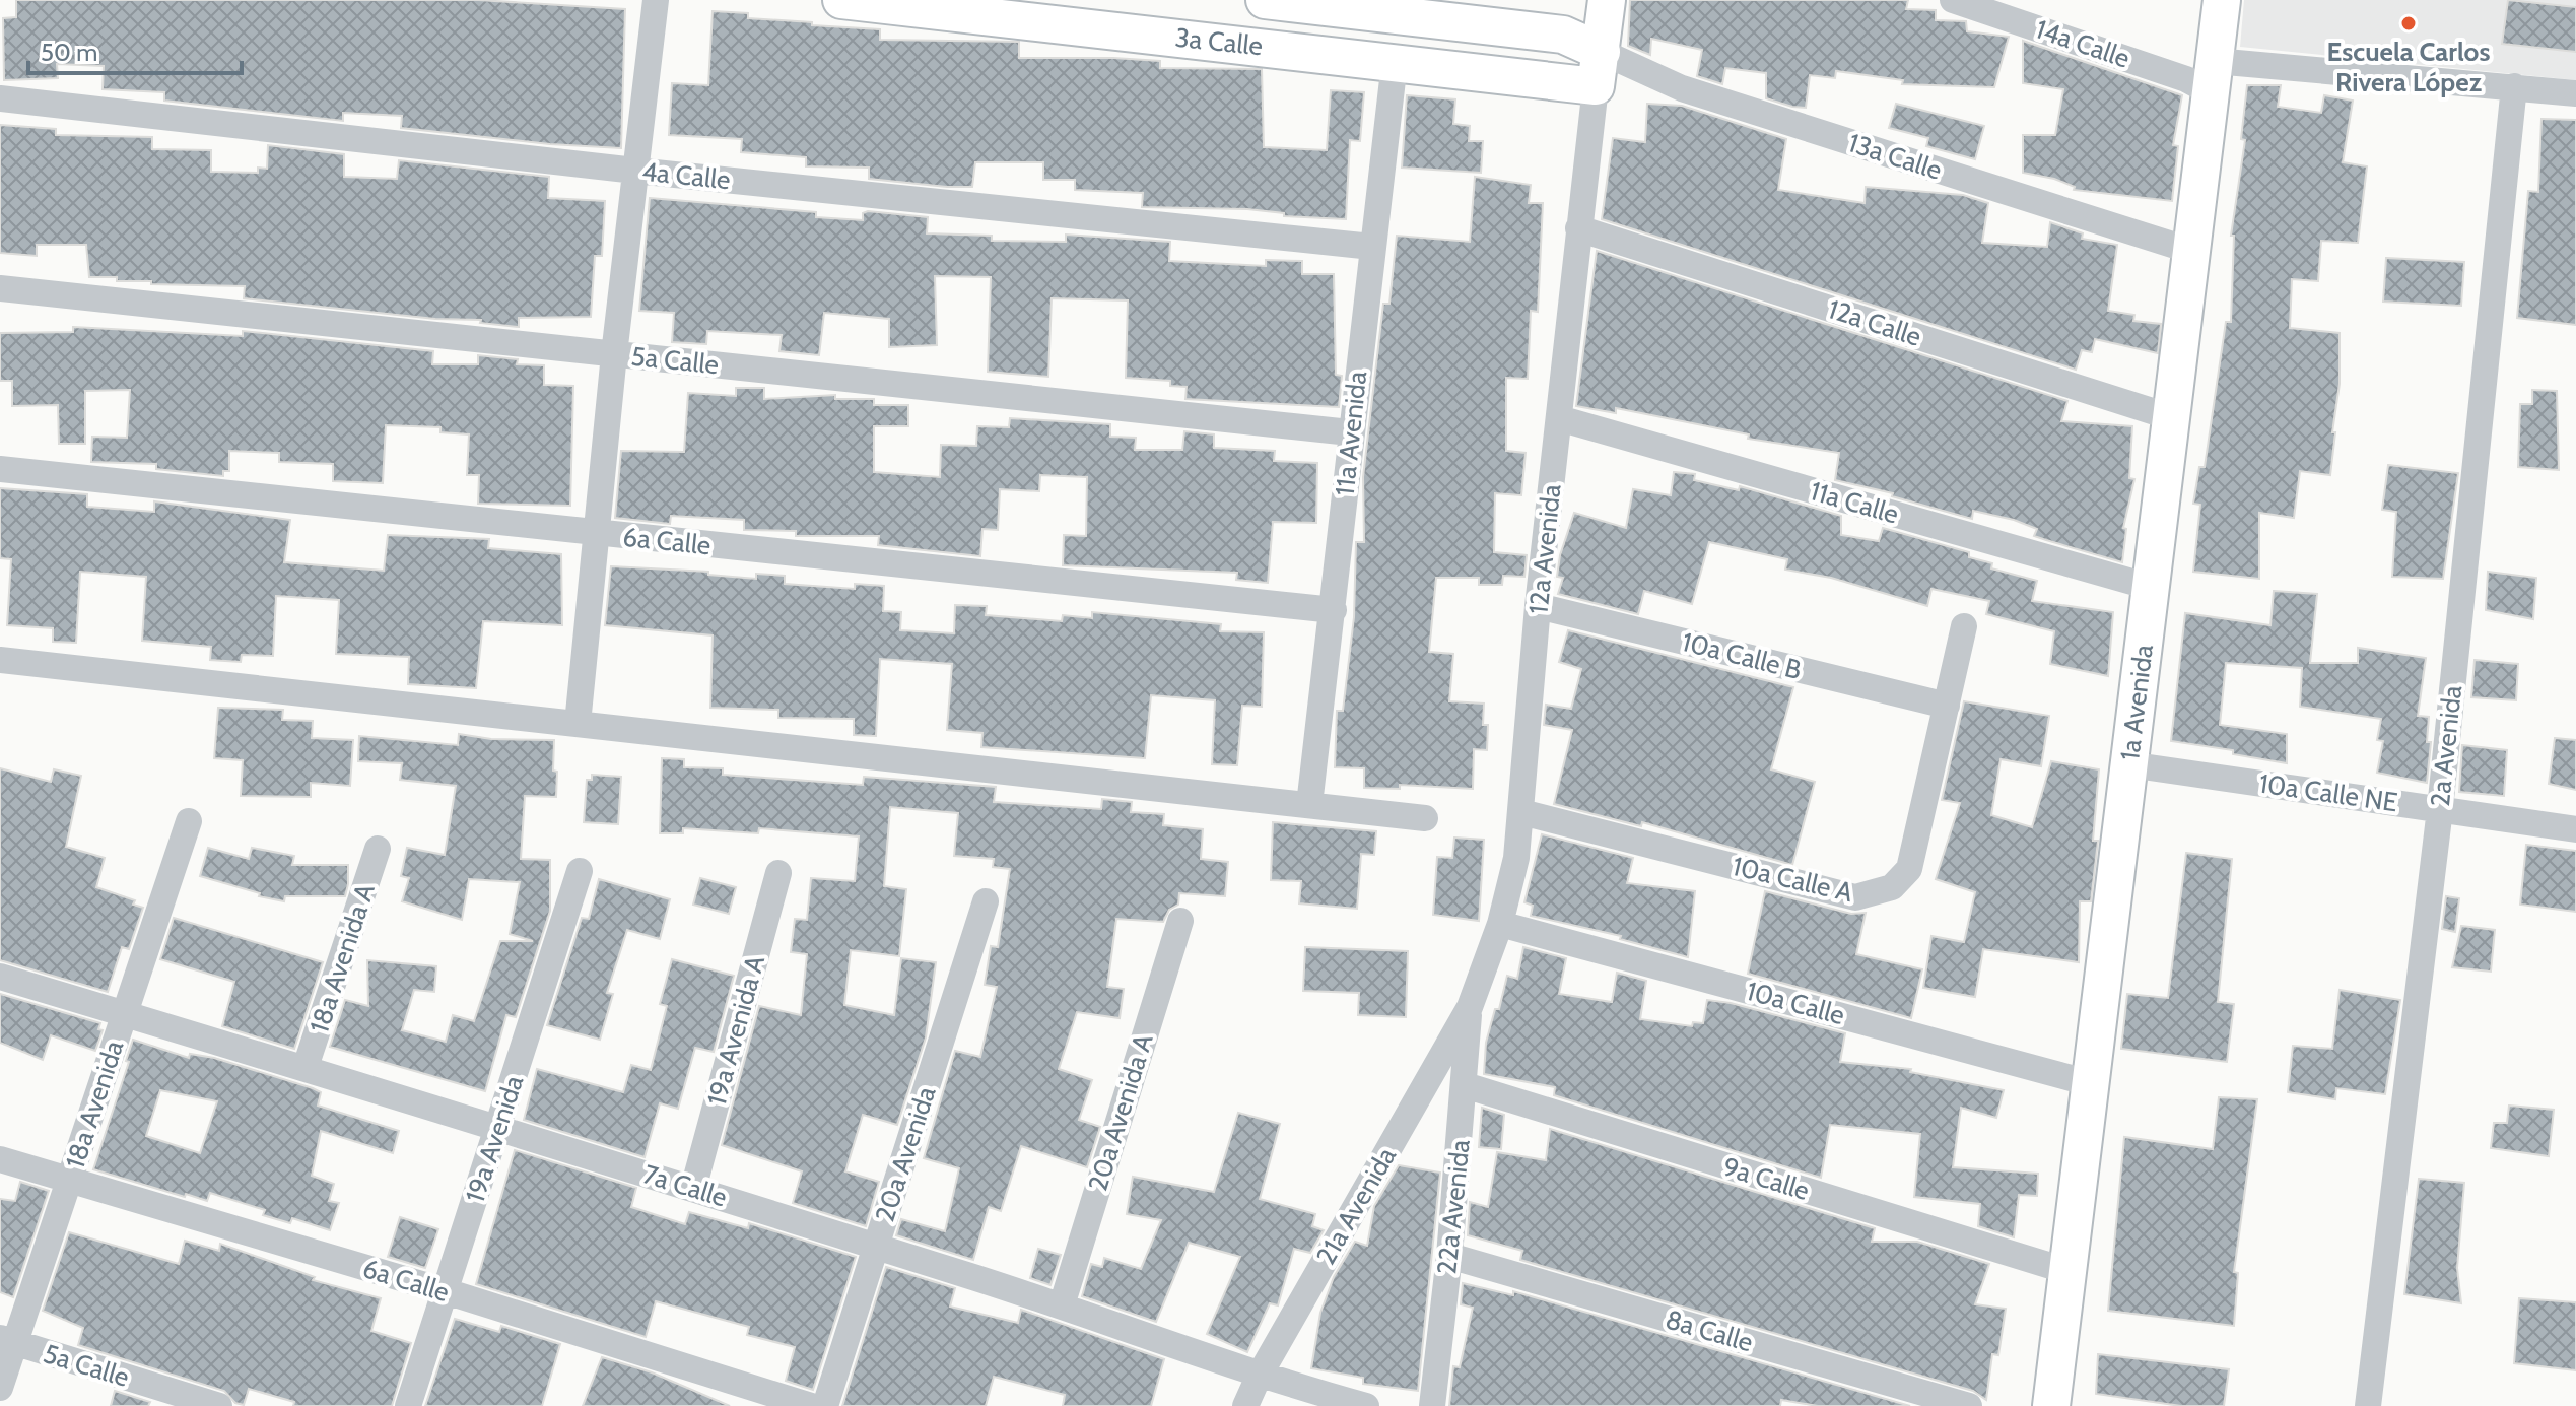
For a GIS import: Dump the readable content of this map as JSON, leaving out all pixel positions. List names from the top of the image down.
{
  "streets": {
    "street": [
      "3a Calle",
      "14a Calle",
      "13a Calle",
      "4a Calle",
      "12a Calle",
      "5a Calle",
      "11a Avenida",
      "11a Calle",
      "6a Calle",
      "12a Avenida",
      "10a Calle B",
      "1a Avenida",
      "2a Avenida",
      "10a Calle NE",
      "10a Calle A",
      "18a Avenida A",
      "10a Calle",
      "19a Avenida A",
      "18a Avenida",
      "20a Avenida A",
      "19a Avenida",
      "20a Avenida",
      "9a Calle",
      "7a Calle",
      "21a Avenida",
      "22a Avenida",
      "8a Calle"
    ]
  },
  "crossings": [
    ["3a Calle", "13a Calle"],
    ["3a Calle", "11a Avenida"],
    ["3a Calle", "12a Avenida"],
    ["14a Calle", "1a Avenida"],
    ["13a Calle", "12a Avenida"],
    ["13a Calle", "1a Avenida"],
    ["4a Calle", "11a Avenida"],
    ["12a Calle", "12a Avenida"],
    ["12a Calle", "1a Avenida"],
    ["5a Calle", "11a Avenida"],
    ["5a Calle", "18a Avenida"],
    ["11a Avenida", "6a Calle"],
    ["11a Calle", "12a Avenida"],
    ["11a Calle", "1a Avenida"],
    ["6a Calle", "18a Avenida"],
    ["6a Calle", "19a Avenida"],
    ["12a Avenida", "10a Calle B"],
    ["12a Avenida", "10a Calle A"],
    ["12a Avenida", "10a Calle"],
    ["12a Avenida", "21a Avenida"],
    ["12a Avenida", "22a Avenida"],
    ["10a Calle B", "10a Calle A"],
    ["1a Avenida", "10a Calle NE"],
    ["1a Avenida", "10a Calle"],
    ["1a Avenida", "9a Calle"],
    ["2a Avenida", "10a Calle NE"],
    ["18a Avenida A", "7a Calle"],
    ["19a Avenida A", "7a Calle"],
    ["18a Avenida", "7a Calle"],
    ["20a Avenida A", "7a Calle"],
    ["19a Avenida", "7a Calle"],
    ["20a Avenida", "7a Calle"],
    ["9a Calle", "22a Avenida"],
    ["7a Calle", "21a Avenida"],
    ["21a Avenida", "22a Avenida"],
    ["22a Avenida", "8a Calle"]
  ],
  "places": ["Escuela Carlos Rivera López"],
  "scale_bar": "50 m"
}
